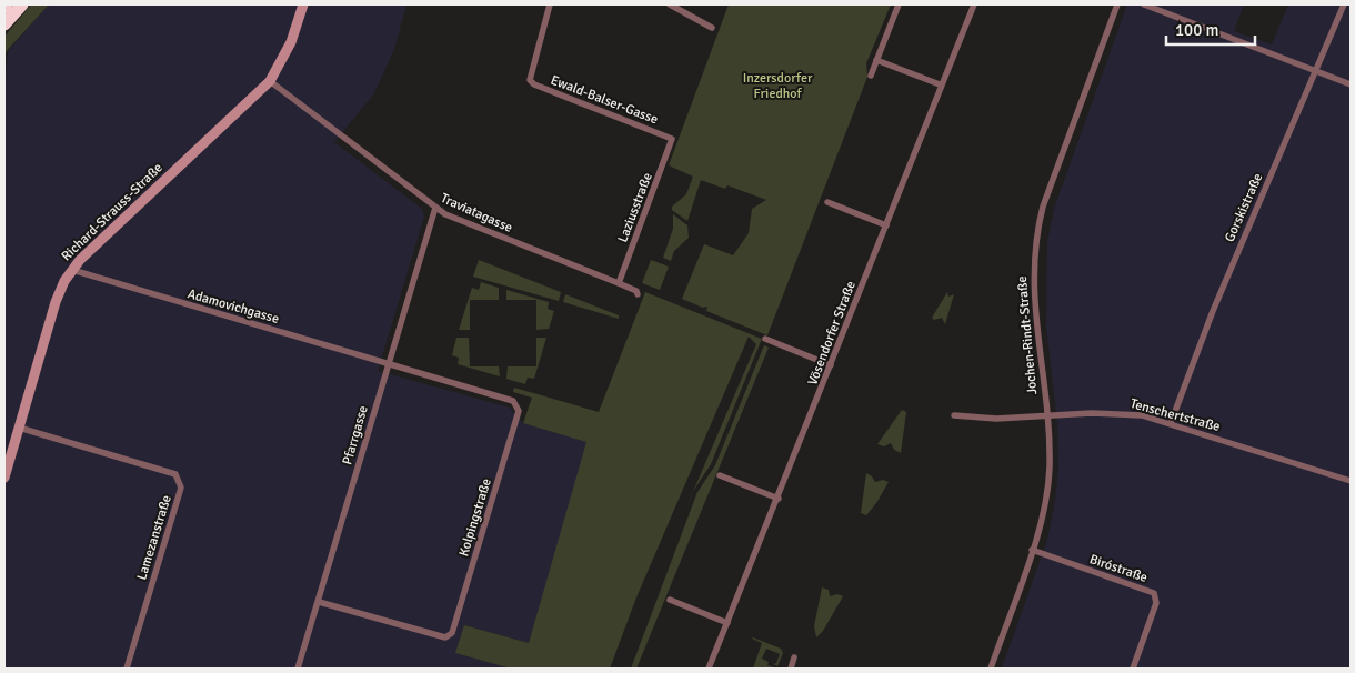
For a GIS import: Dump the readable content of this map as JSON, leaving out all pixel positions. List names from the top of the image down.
{
  "streets": {
    "main road": ["Richard-Strauss-Straße"],
    "street": [
      "Ewald-Balser-Gasse",
      "Laziusstraße",
      "Gorskistraße",
      "Traviatagasse",
      "Adamovichgasse",
      "Vösendorfer Straße",
      "Jochen-Rindt-Straße",
      "Tenschertstraße",
      "Pfarrgasse",
      "Kolpingstraße",
      "Lamezanstraße",
      "Biróstraße"
    ]
  },
  "crossings": [
    ["Ewald-Balser-Gasse", "Laziusstraße"],
    ["Laziusstraße", "Traviatagasse"],
    ["Gorskistraße", "Tenschertstraße"],
    ["Richard-Strauss-Straße", "Traviatagasse"],
    ["Richard-Strauss-Straße", "Adamovichgasse"],
    ["Richard-Strauss-Straße", "Lamezanstraße"],
    ["Traviatagasse", "Pfarrgasse"],
    ["Adamovichgasse", "Pfarrgasse"],
    ["Adamovichgasse", "Kolpingstraße"],
    ["Jochen-Rindt-Straße", "Tenschertstraße"],
    ["Jochen-Rindt-Straße", "Biróstraße"],
    ["Pfarrgasse", "Kolpingstraße"]
  ],
  "parks": ["Inzersdorfer Friedhof"],
  "scale_bar": "100 m"
}
